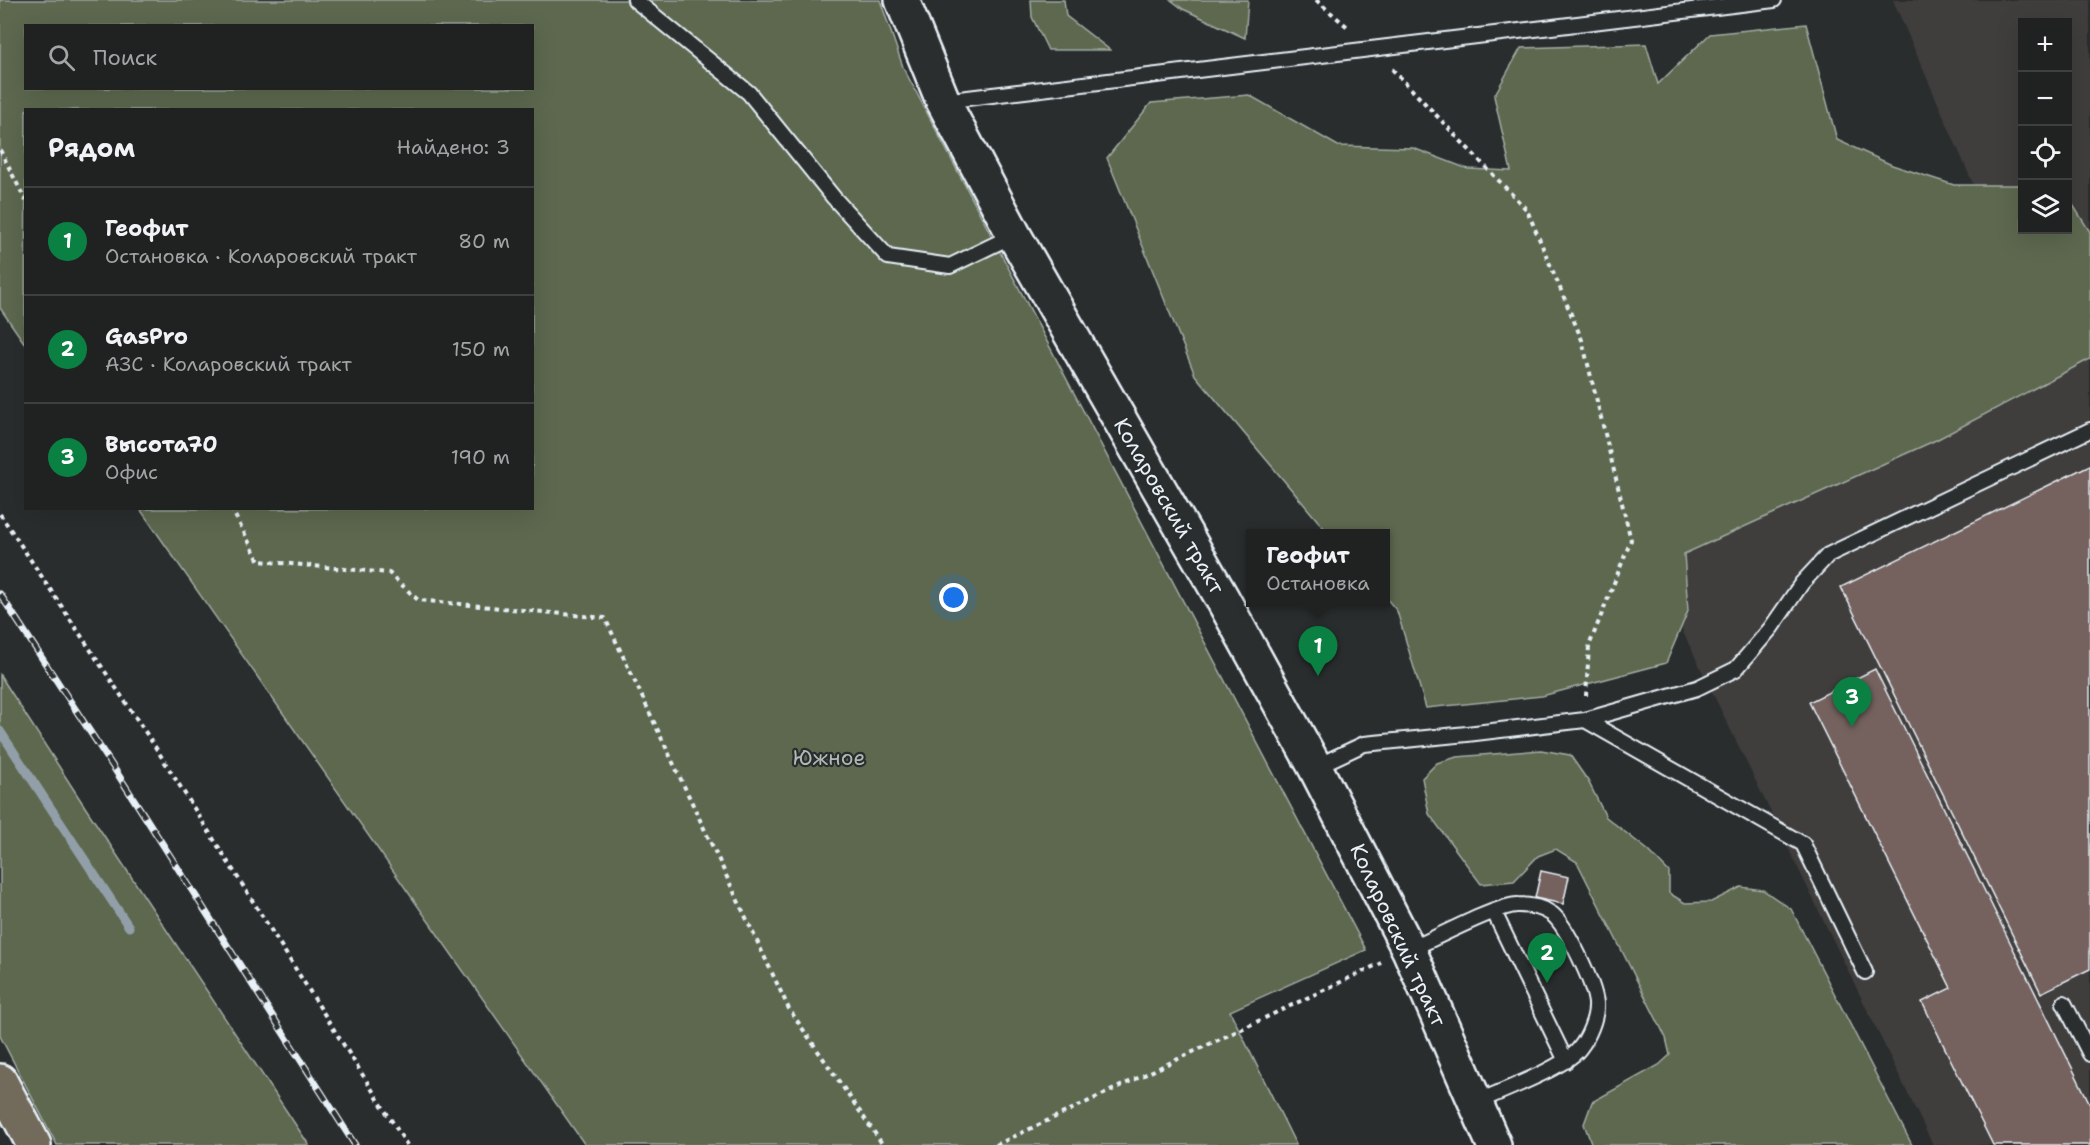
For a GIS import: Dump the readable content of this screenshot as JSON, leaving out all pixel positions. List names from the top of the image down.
{
  "streets": {
    "main road": ["Коларовский тракт"]
  },
  "parks": ["Южное"],
  "page": {
    "map_buttons": ["+", "−"],
    "search": "Поиск",
    "heading": ["Рядом", "Найдено: 3"],
    "list": [
      {
        "mark": "1",
        "name": "Геофит",
        "note": "Остановка · Коларовский тракт",
        "value": "80 m"
      },
      {
        "mark": "2",
        "name": "GasPro",
        "note": "АЗС · Коларовский тракт",
        "value": "150 m"
      },
      {
        "mark": "3",
        "name": "Высота70",
        "note": "Офис",
        "value": "190 m"
      }
    ],
    "popup": ["Геофит", "Остановка"],
    "pins": ["1", "3", "2"]
  }
}
